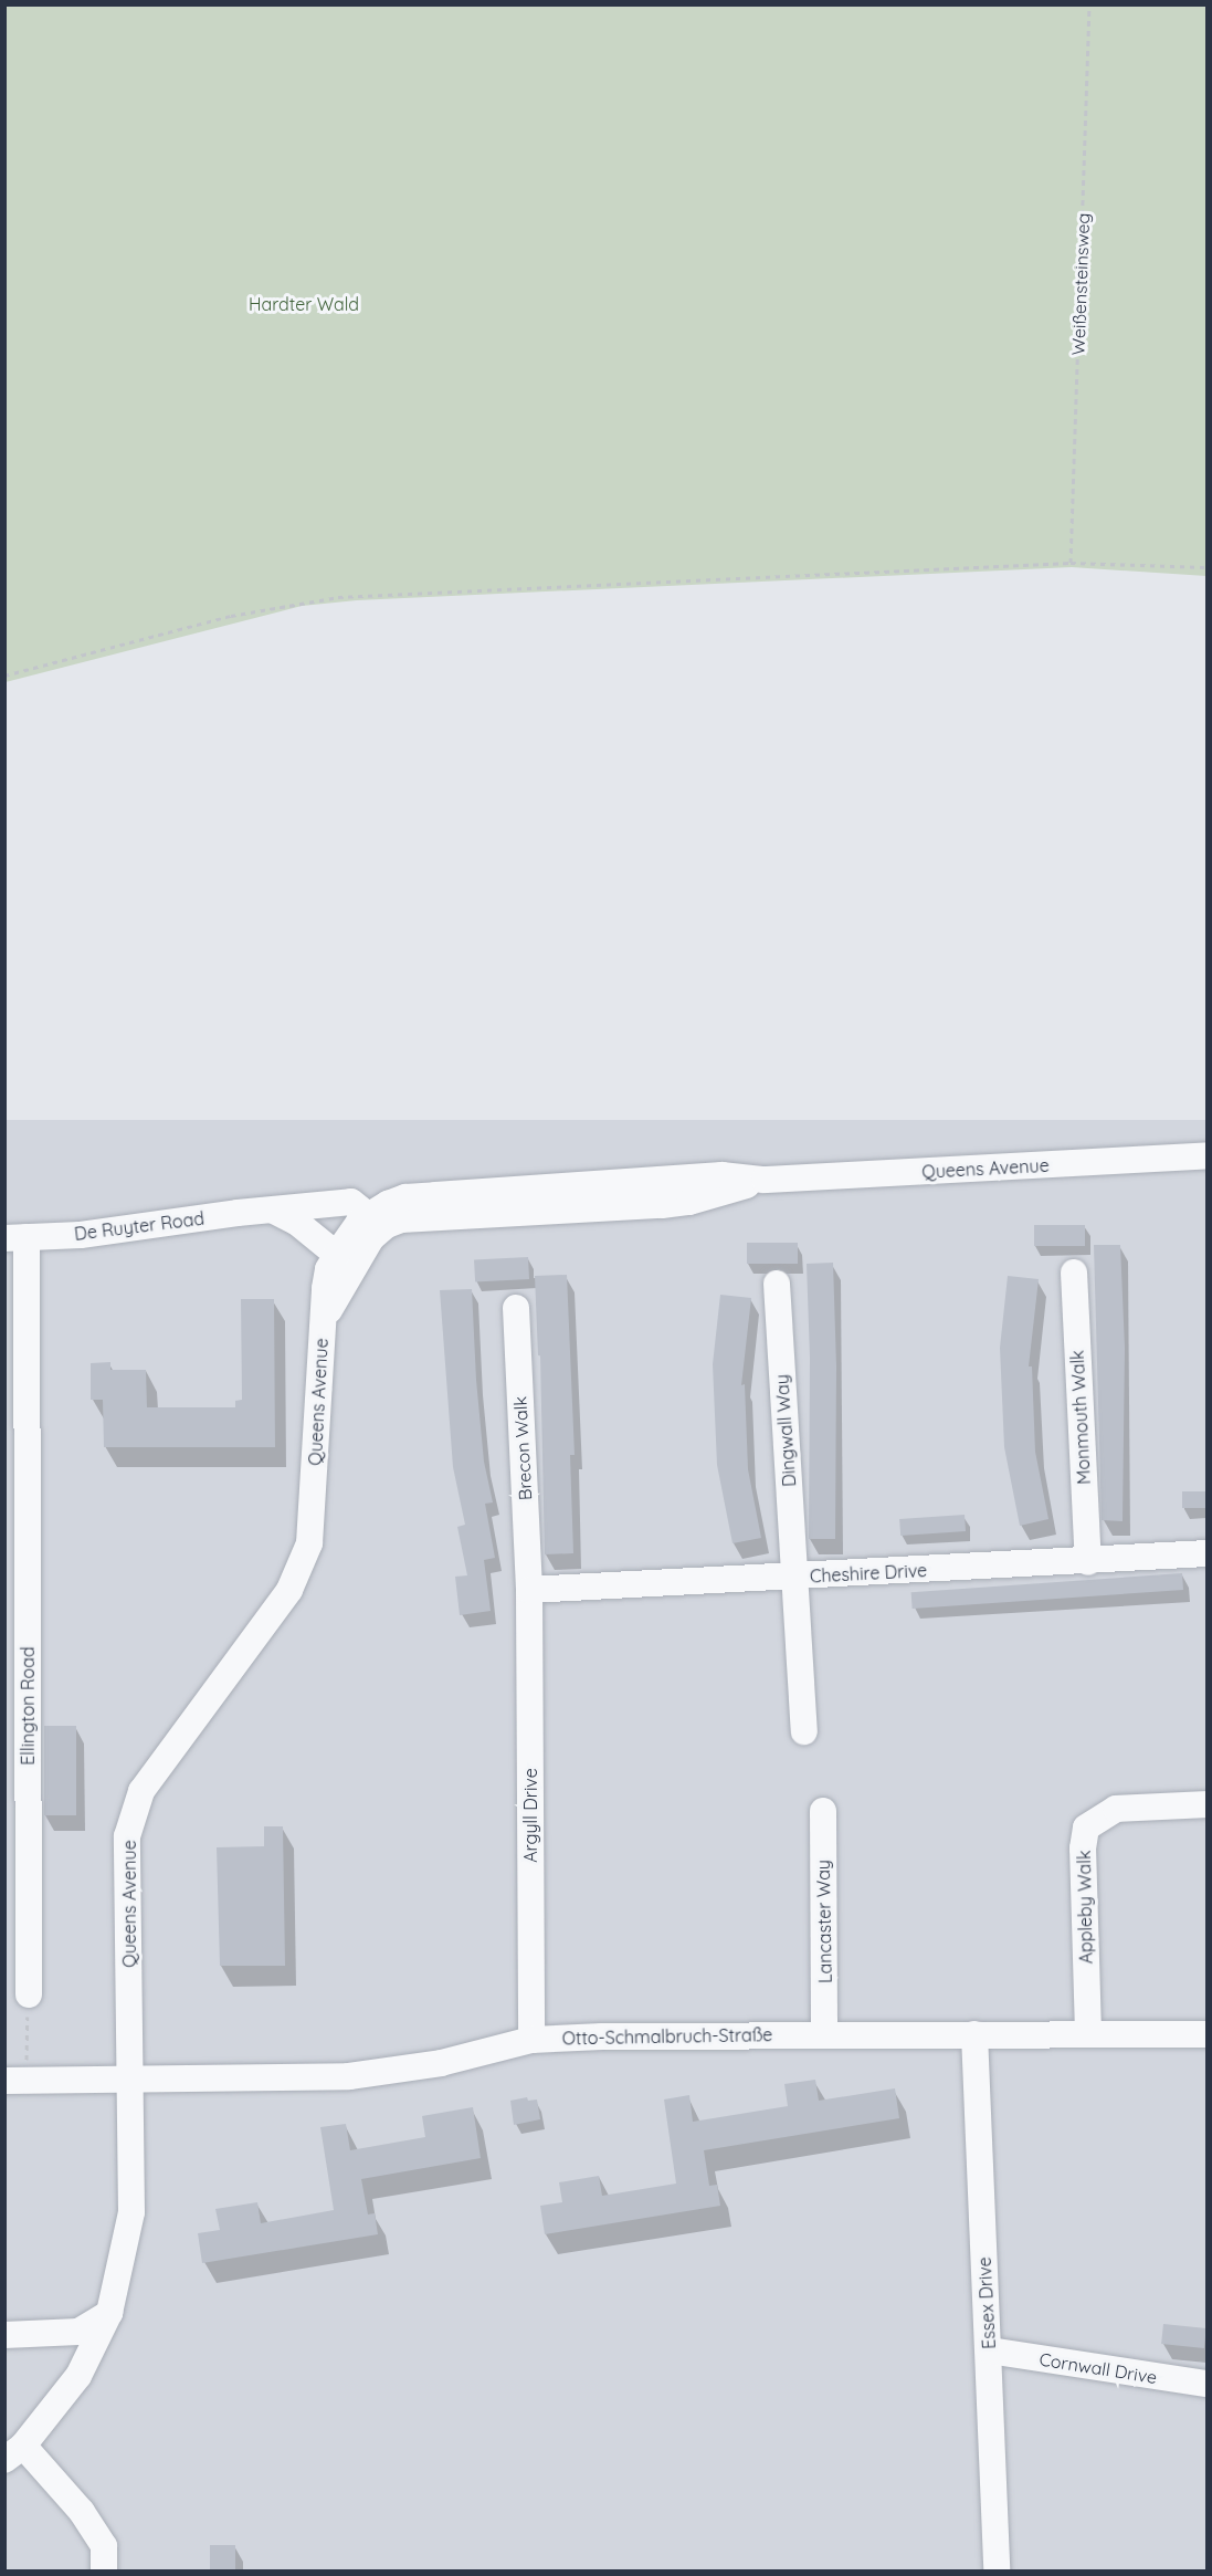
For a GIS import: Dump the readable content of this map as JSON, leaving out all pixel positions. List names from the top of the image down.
{
  "streets": {
    "lane": [
      "Queens Avenue",
      "De Ruyter Road",
      "Monmouth Walk",
      "Dingwall Way",
      "Brecon Walk",
      "Cheshire Drive",
      "Ellington Road",
      "Argyll Drive",
      "Appleby Walk",
      "Lancaster Way",
      "Otto-Schmalbruch-Straße",
      "Essex Drive",
      "Cornwall Drive"
    ],
    "path": ["Weißensteinsweg"]
  },
  "crossings": [
    ["Queens Avenue", "De Ruyter Road"],
    ["Queens Avenue", "Otto-Schmalbruch-Straße"],
    ["De Ruyter Road", "Ellington Road"],
    ["Monmouth Walk", "Cheshire Drive"],
    ["Dingwall Way", "Cheshire Drive"],
    ["Brecon Walk", "Cheshire Drive"],
    ["Brecon Walk", "Argyll Drive"],
    ["Cheshire Drive", "Argyll Drive"],
    ["Argyll Drive", "Otto-Schmalbruch-Straße"],
    ["Appleby Walk", "Otto-Schmalbruch-Straße"],
    ["Lancaster Way", "Otto-Schmalbruch-Straße"],
    ["Otto-Schmalbruch-Straße", "Essex Drive"],
    ["Essex Drive", "Cornwall Drive"]
  ],
  "parks": ["Hardter Wald"]
}
